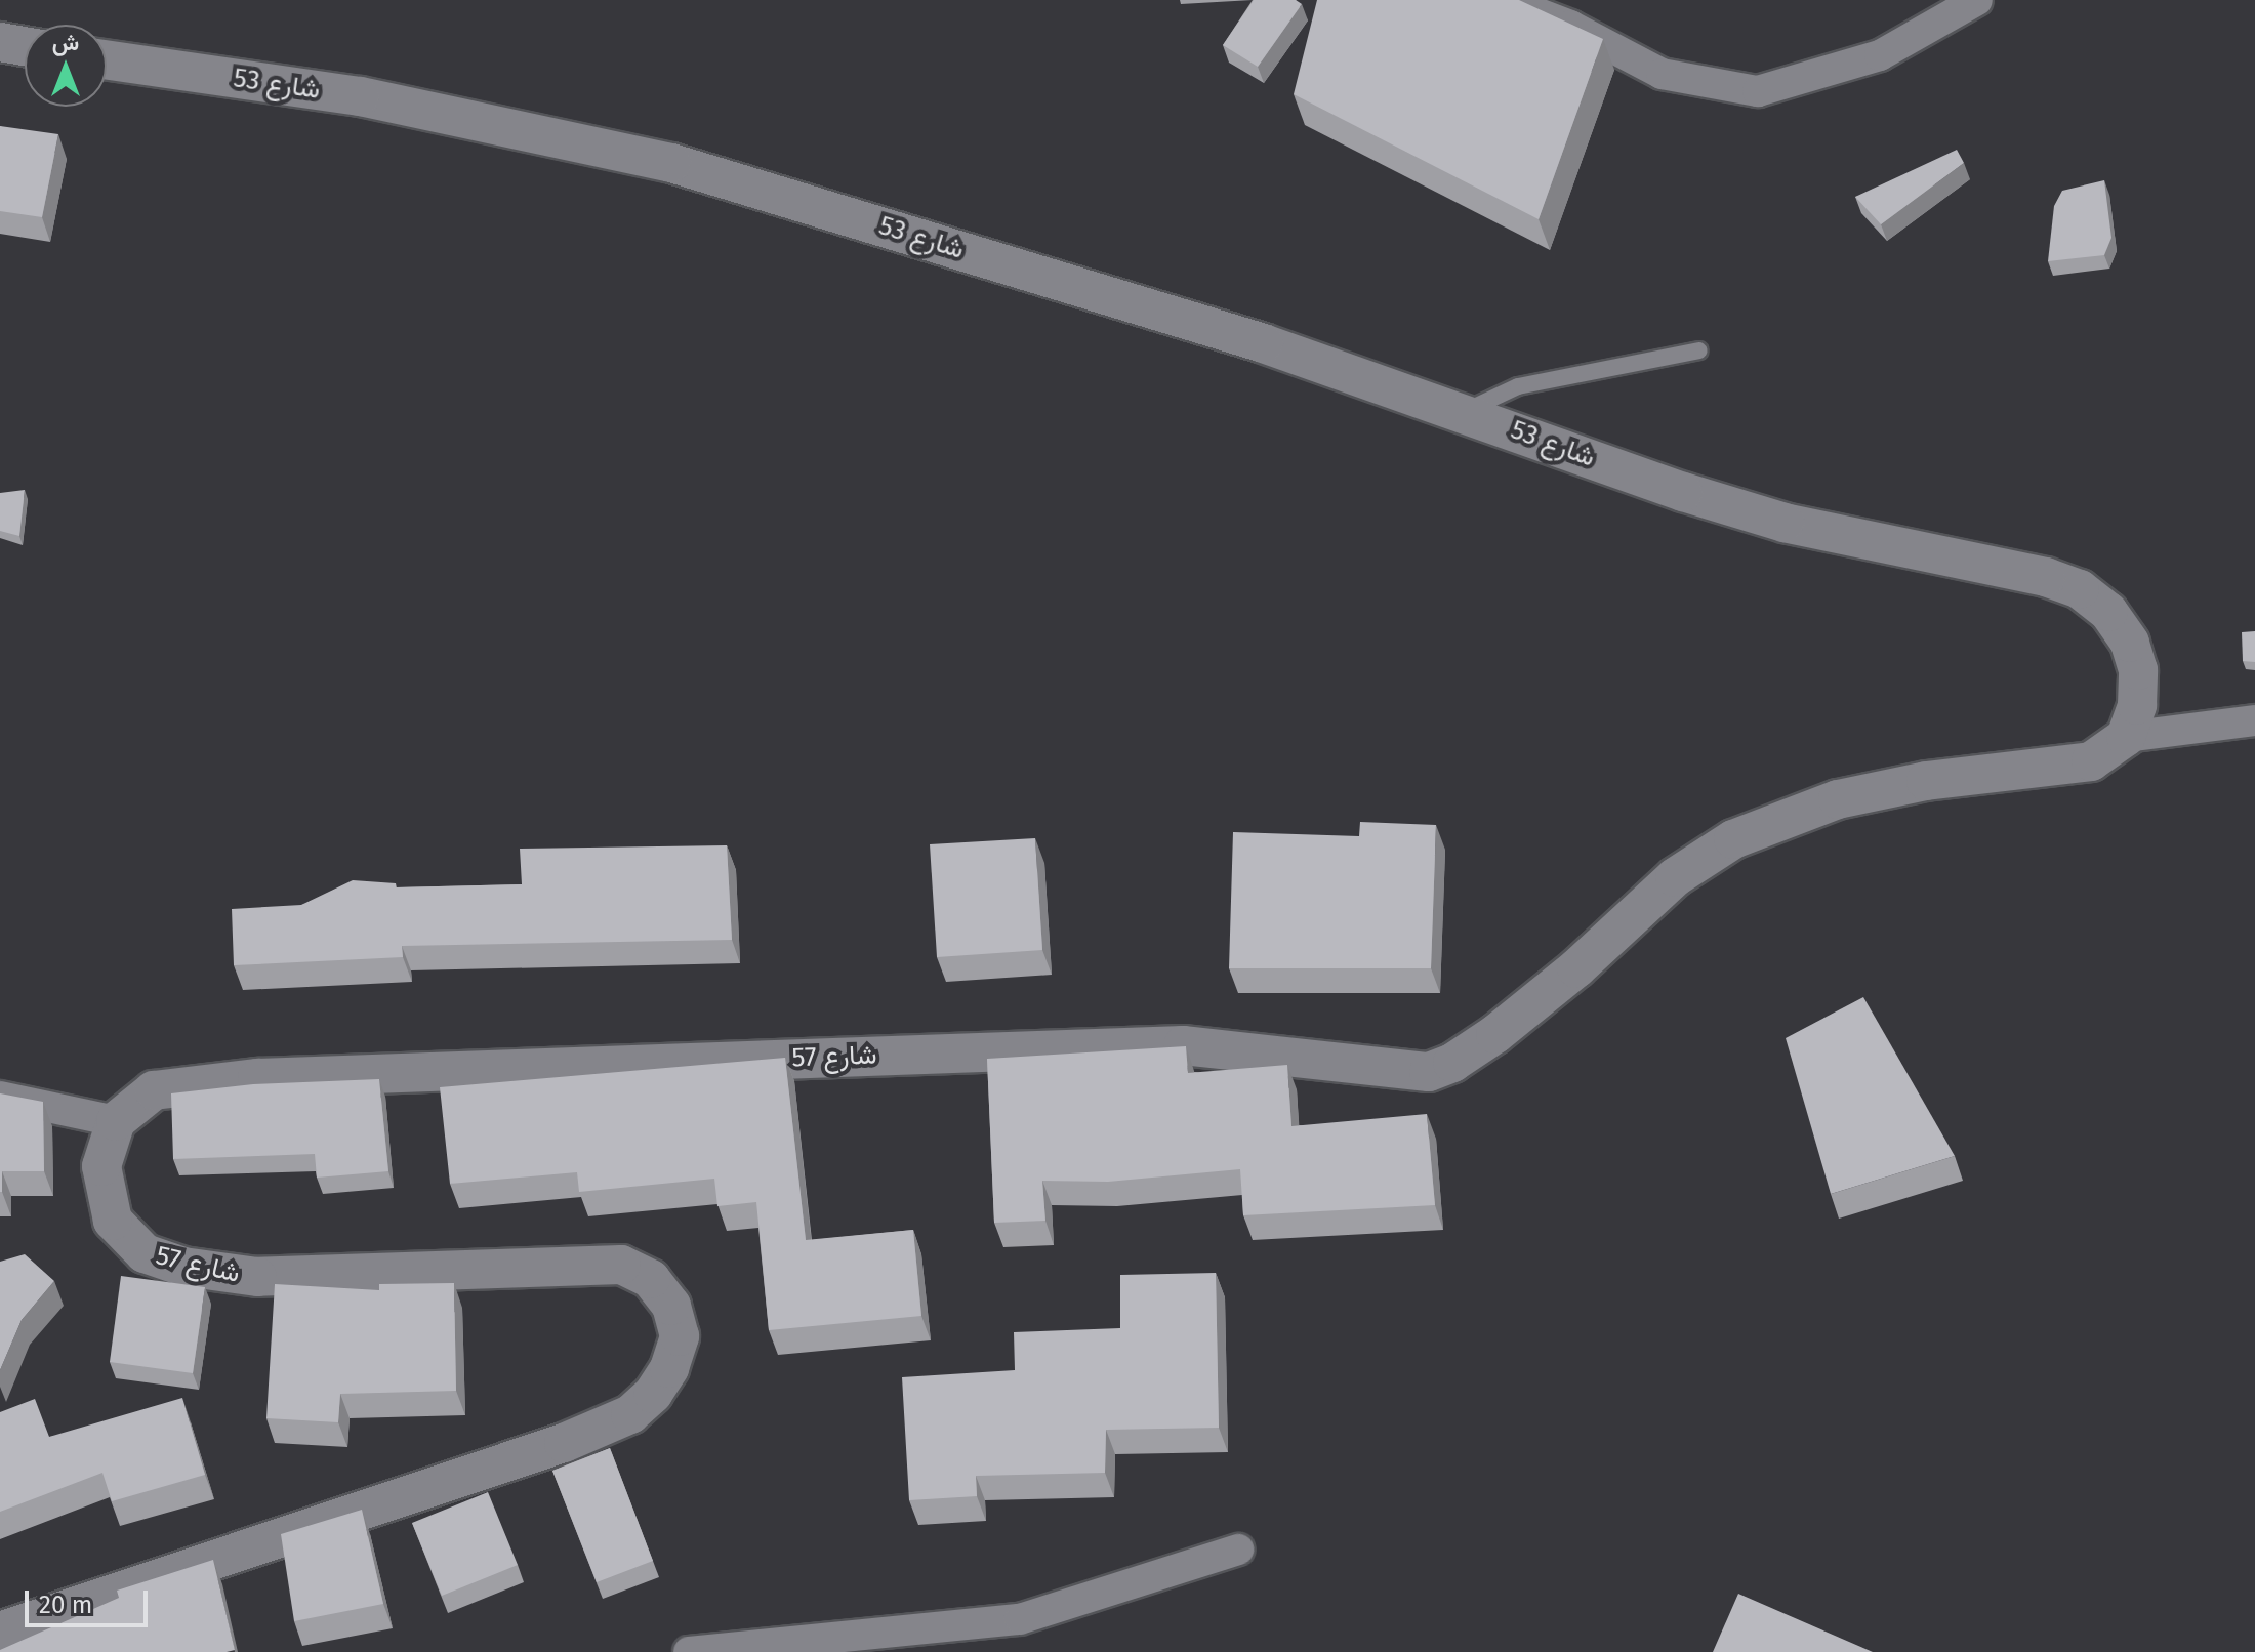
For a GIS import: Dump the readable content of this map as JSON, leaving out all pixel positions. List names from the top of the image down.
{
  "streets": {
    "street": ["شارع 53", "شارع 57"]
  },
  "crossings": [
    ["شارع 53", "شارع 57"]
  ],
  "scale_bar": "20 m",
  "north": "top"
}
